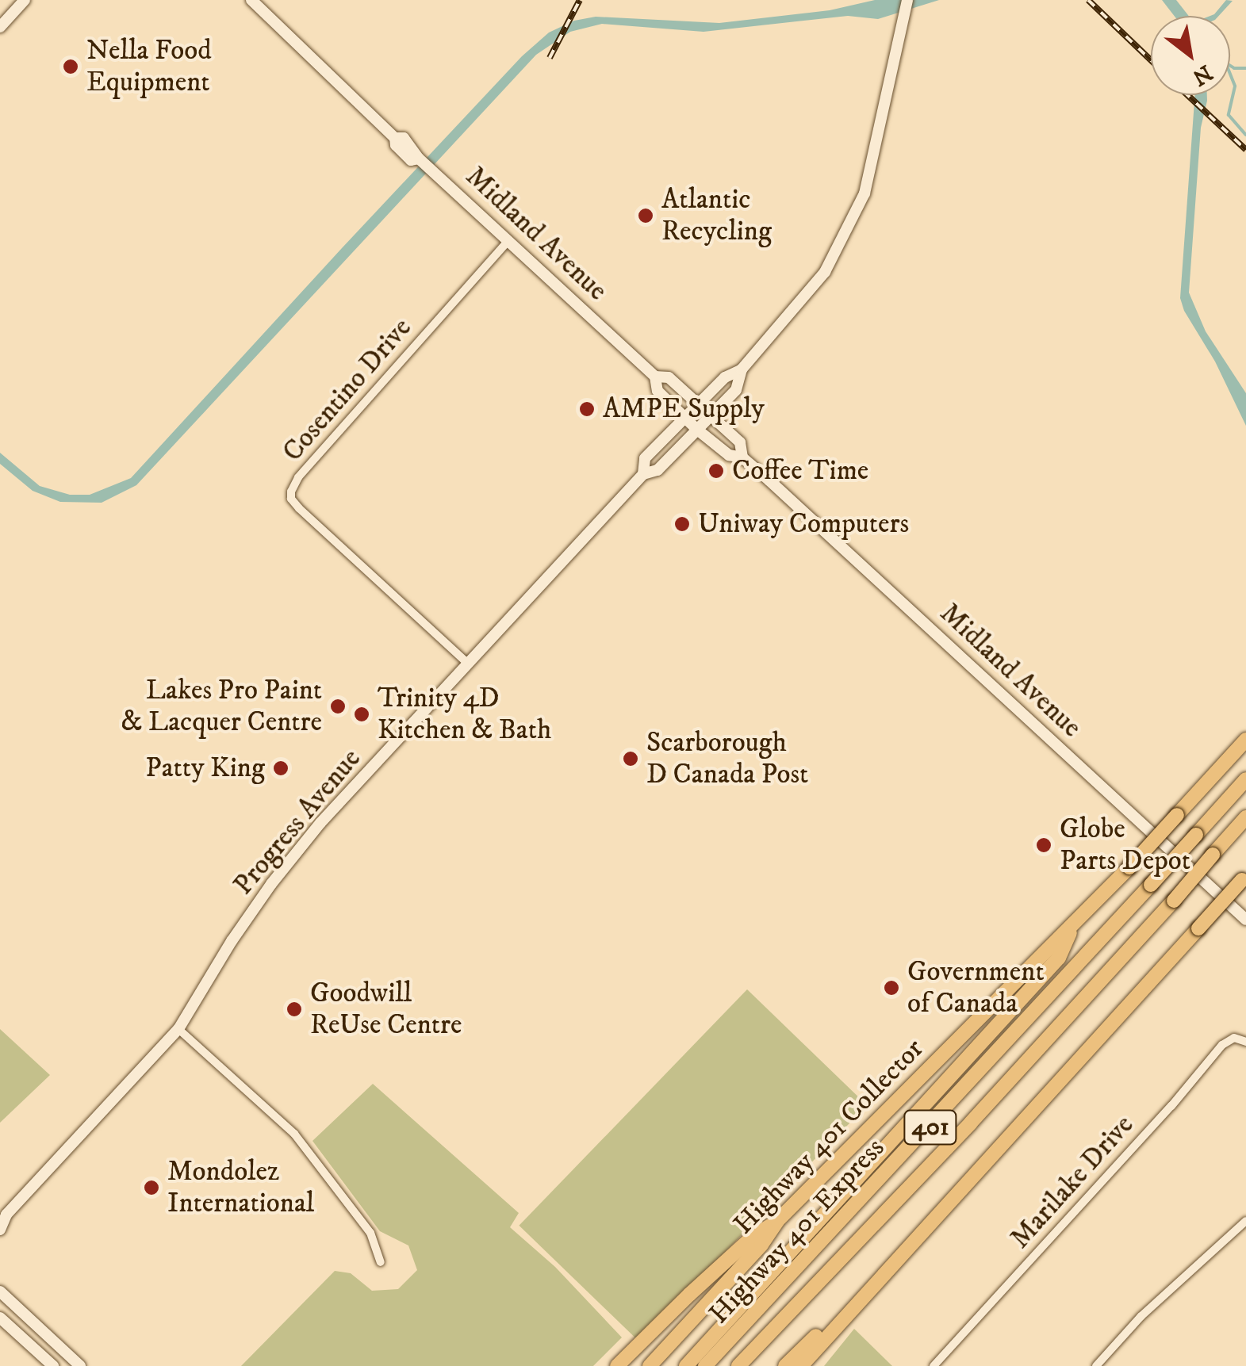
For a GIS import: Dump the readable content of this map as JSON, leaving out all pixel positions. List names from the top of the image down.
{
  "streets": {
    "highway": ["401", "Highway 401 Collector", "Highway 401 Express"],
    "main road": ["Midland Avenue", "Progress Avenue"],
    "street": ["Cosentino Drive", "Marilake Drive"]
  },
  "crossings": [
    ["Midland Avenue", "Cosentino Drive"],
    ["Midland Avenue", "Progress Avenue"],
    ["Cosentino Drive", "Progress Avenue"]
  ],
  "places": [
    "Nella Food Equipment",
    "Atlantic Recycling",
    "AMPE Supply",
    "Coffee Time",
    "Uniway Computers",
    "Lakes Pro Paint & Lacquer Centre",
    "Trinity 4D Kitchen & Bath",
    "Scarborough D Canada Post",
    "Patty King",
    "Globe Parts Depot",
    "Government of Canada",
    "Goodwill ReUse Centre",
    "Mondolez International"
  ],
  "north": "bottom right"
}
